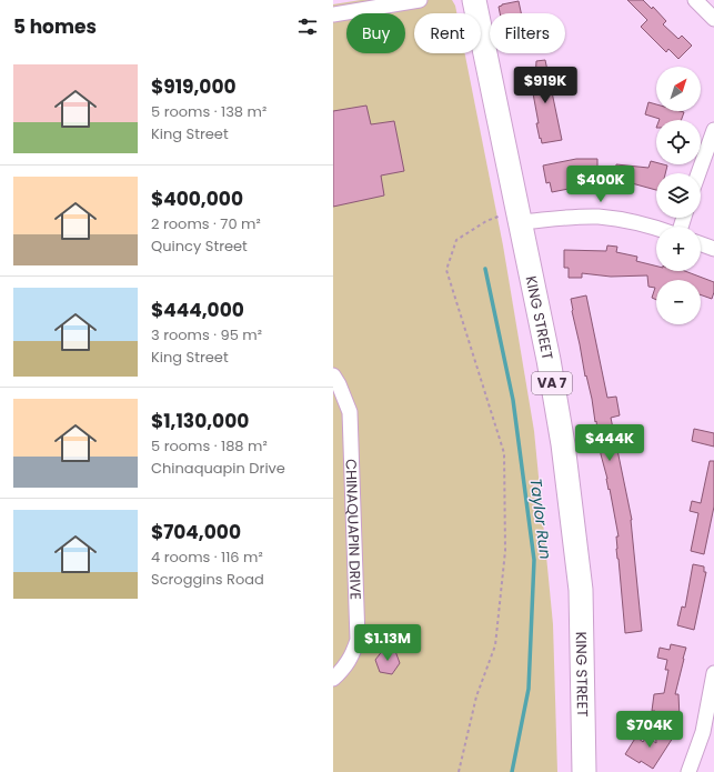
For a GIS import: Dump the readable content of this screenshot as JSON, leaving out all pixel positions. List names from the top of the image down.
{
  "streets": {
    "main road": ["KING STREET", "VA 7"],
    "street": ["CHINAQUAPIN DRIVE"]
  },
  "water": ["Taylor Run"],
  "north": "top right",
  "page": {
    "heading": "5 homes",
    "chip": ["Buy", "Rent", "Filters"],
    "list": [
      {
        "name": "$919,000",
        "note": "5 rooms · 138 m² · King Street"
      },
      {
        "name": "$400,000",
        "note": "2 rooms · 70 m² · Quincy Street"
      },
      {
        "name": "$444,000",
        "note": "3 rooms · 95 m² · King Street"
      },
      {
        "name": "$1,130,000",
        "note": "5 rooms · 188 m² · Chinaquapin Drive"
      },
      {
        "name": "$704,000",
        "note": "4 rooms · 116 m² · Scroggins Road"
      }
    ],
    "map_buttons": ["+", "−"],
    "price": [
      "$919K",
      "$400K",
      "$444K",
      "$1.13M",
      "$704K"
    ]
  }
}
